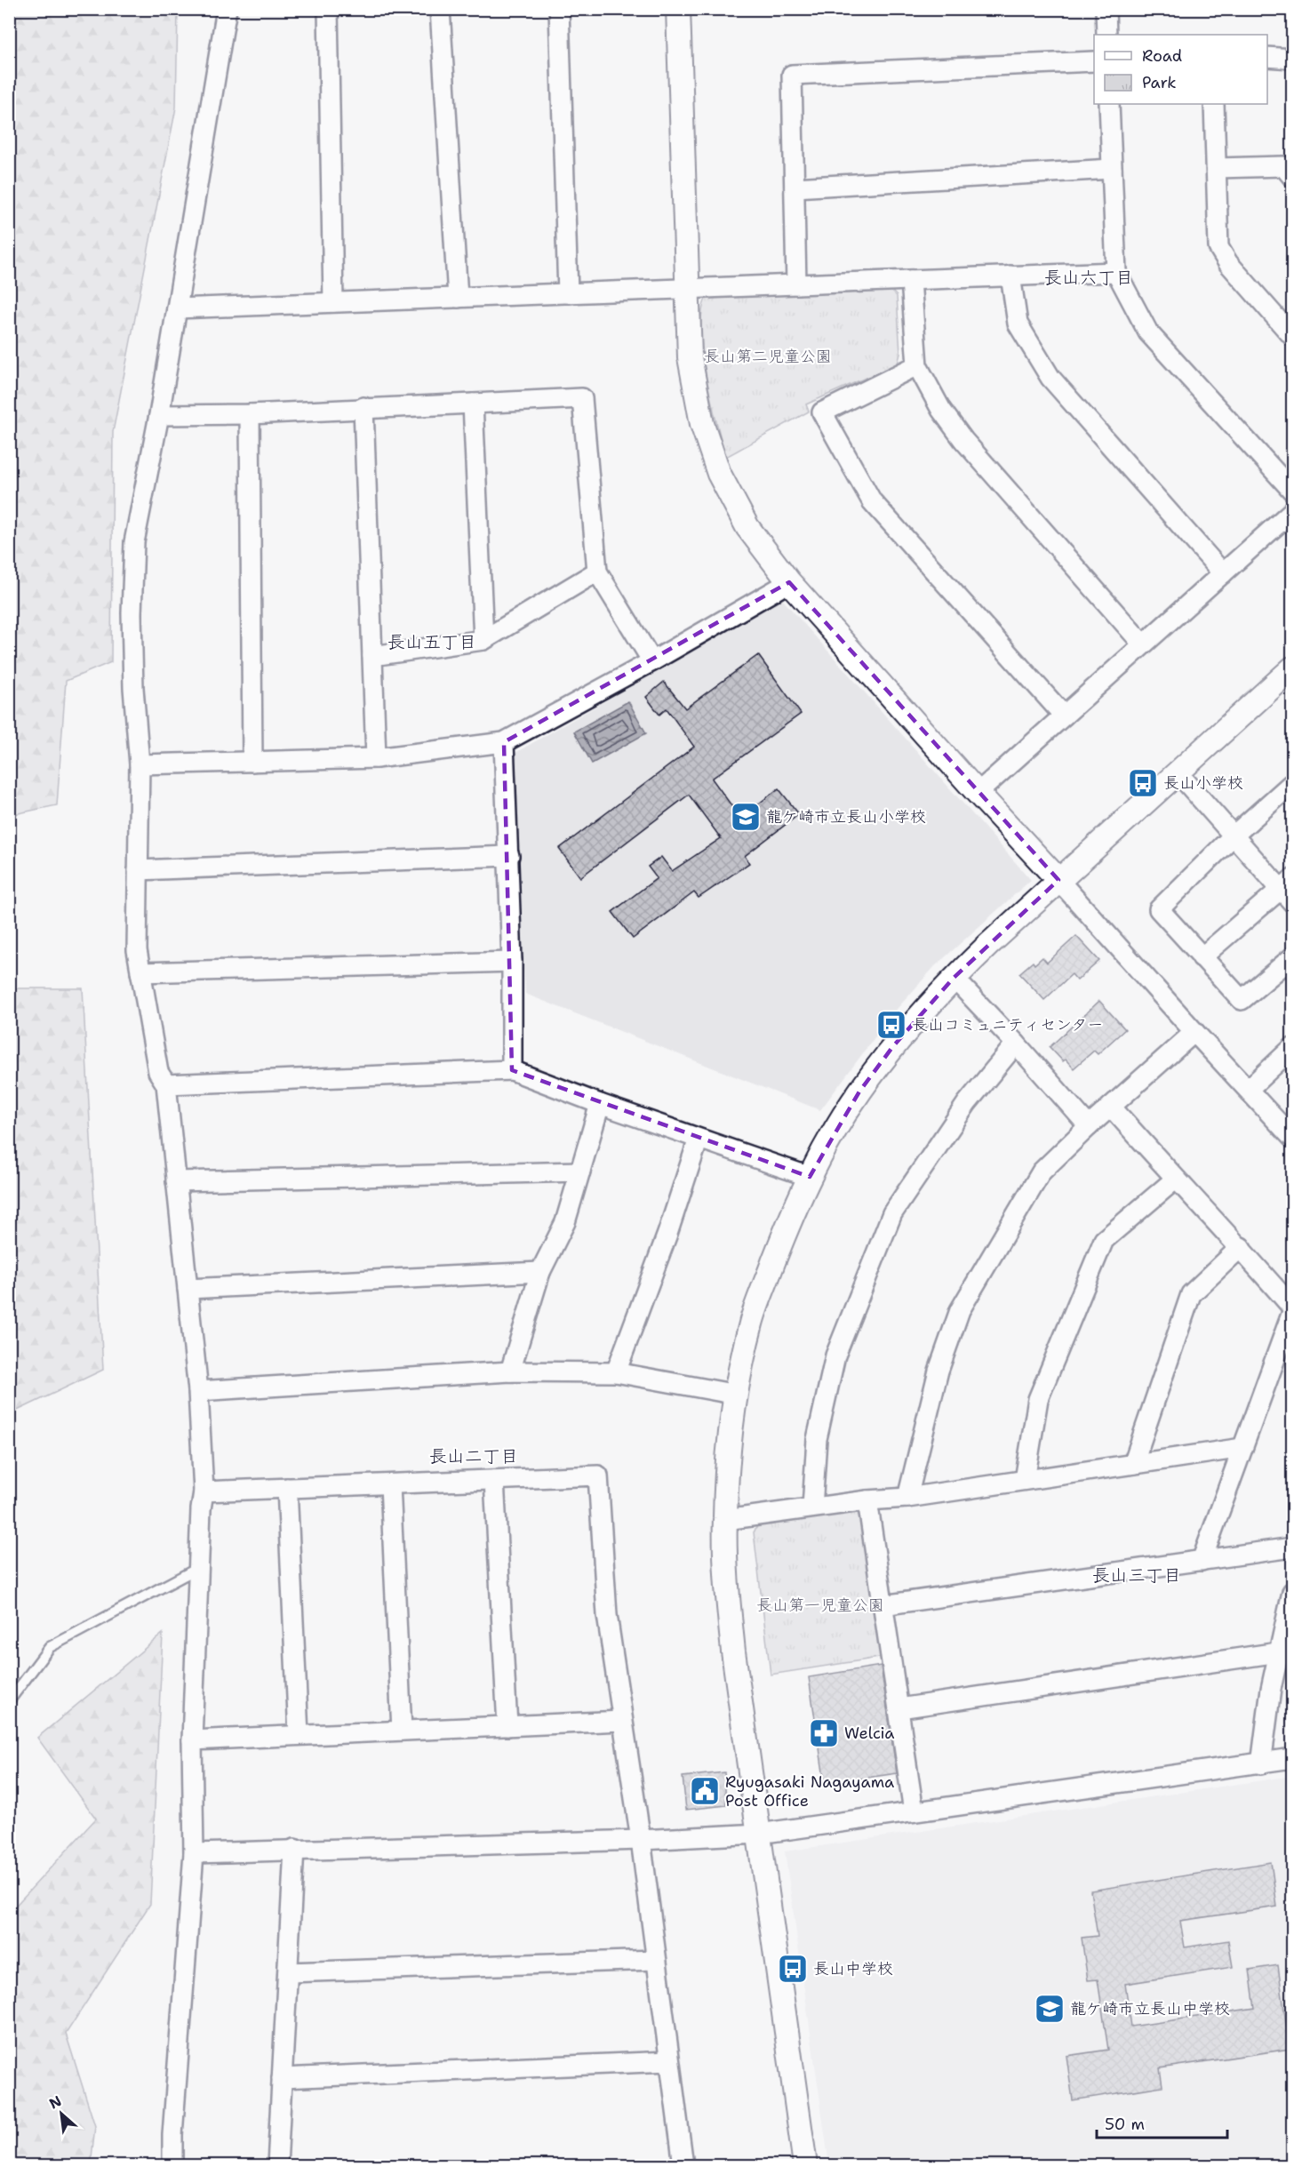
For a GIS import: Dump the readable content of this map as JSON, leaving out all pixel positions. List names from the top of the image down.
{
  "districts": [
    "長山六丁目",
    "長山五丁目",
    "長山二丁目",
    "長山三丁目"
  ],
  "parks": ["長山第二児童公園", "長山第一児童公園"],
  "places": {
    "bus stop": ["長山小学校", "長山コミュニティセンター", "長山中学校"],
    "school or university": ["龍ケ崎市立長山小学校", "龍ケ崎市立長山中学校"],
    "pharmacy": ["Welcia"],
    "public building": ["Ryugasaki Nagayama Post Office"]
  },
  "legend": ["Road", "Park"],
  "scale_bar": "50 m",
  "north": "top left"
}
